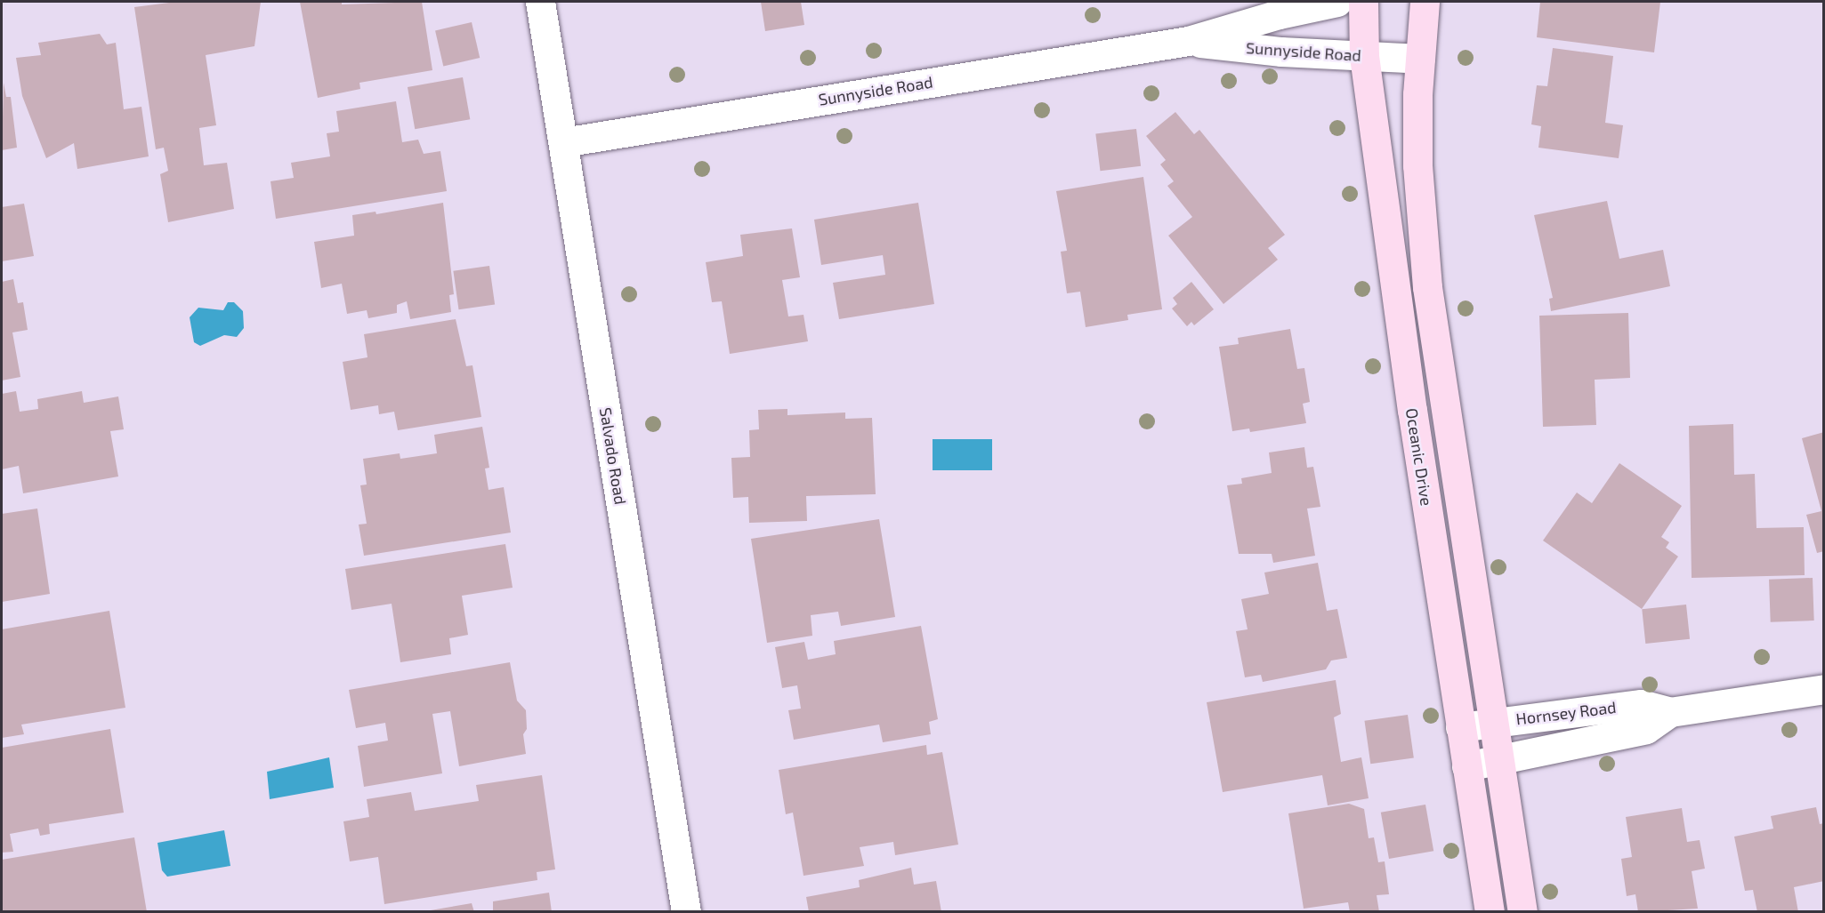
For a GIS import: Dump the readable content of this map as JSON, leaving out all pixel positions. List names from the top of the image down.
{
  "streets": {
    "main road": ["Oceanic Drive"],
    "street": ["Sunnyside Road", "Salvado Road", "Hornsey Road"]
  },
  "crossings": [
    ["Sunnyside Road", "Salvado Road"],
    ["Sunnyside Road", "Oceanic Drive"],
    ["Oceanic Drive", "Hornsey Road"]
  ]
}
